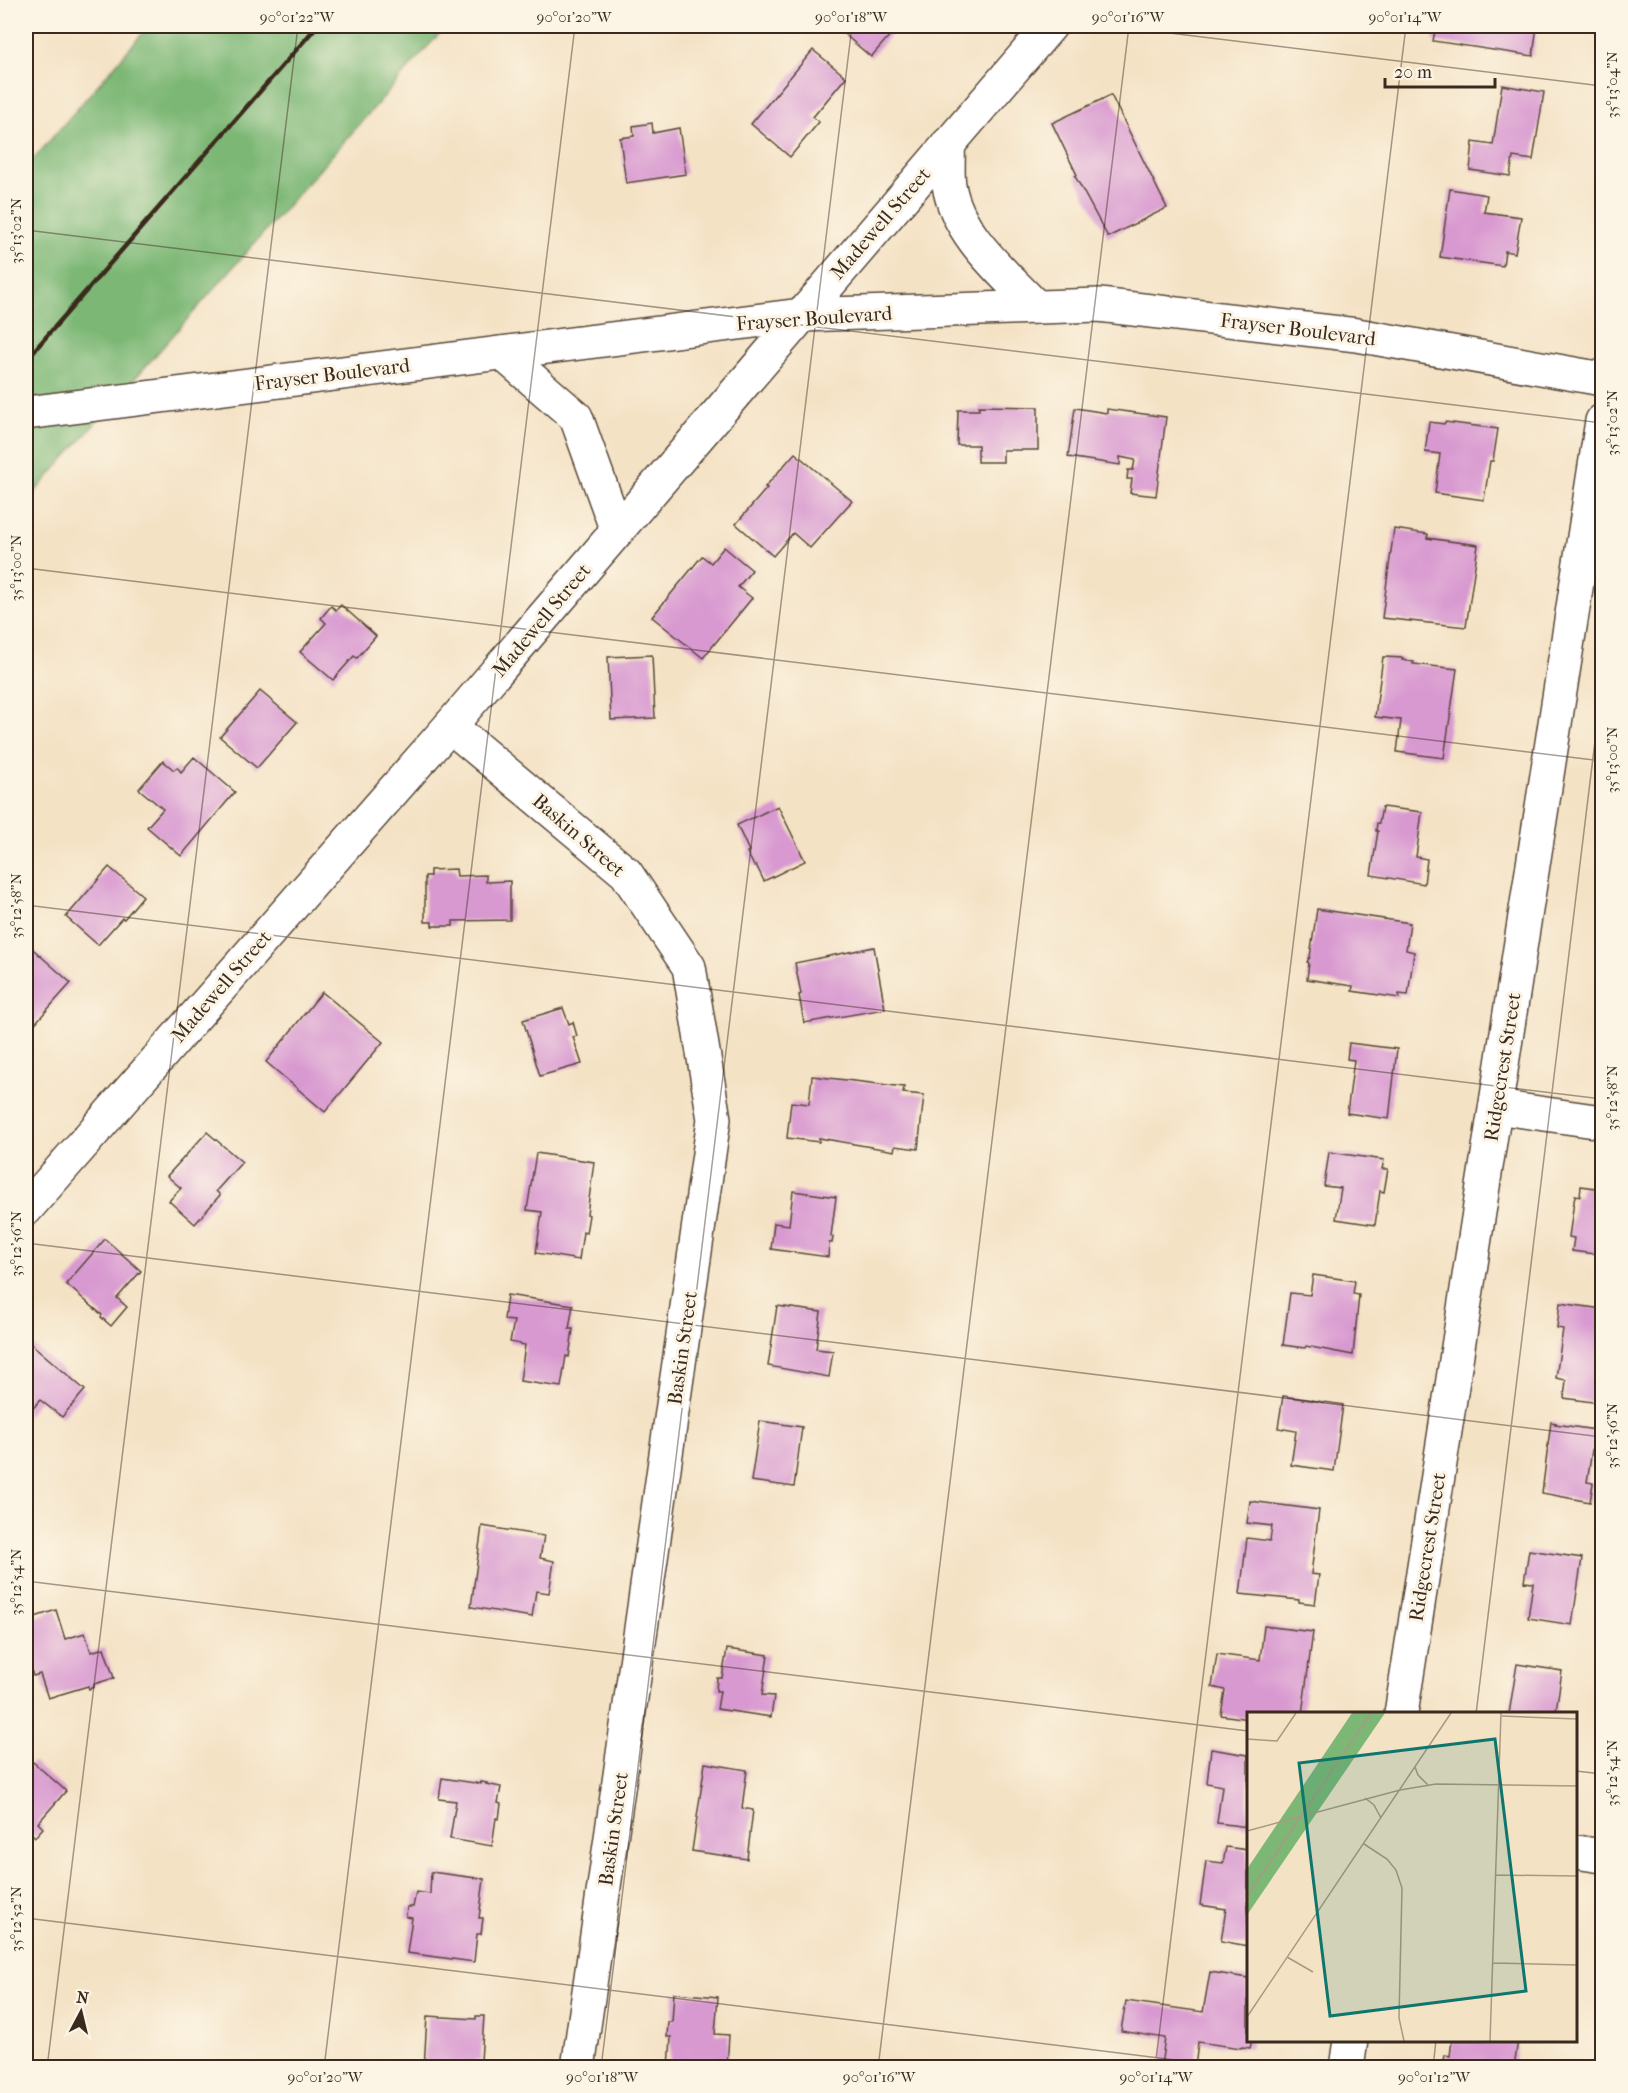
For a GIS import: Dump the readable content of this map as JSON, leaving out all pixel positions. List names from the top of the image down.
{
  "streets": {
    "street": [
      "Madewell Street",
      "Frayser Boulevard",
      "Baskin Street",
      "Ridgecrest Street"
    ]
  },
  "crossings": [
    ["Madewell Street", "Frayser Boulevard"],
    ["Madewell Street", "Baskin Street"]
  ],
  "scale_bar": "20 m",
  "north": "top",
  "coordinates": [
    "90°01'22\"W",
    "90°01'20\"W",
    "90°01'18\"W",
    "90°01'16\"W",
    "90°01'14\"W",
    "35°13'04\"N",
    "35°13'02\"N",
    "35°13'00\"N",
    "35°12'58\"N",
    "35°12'56\"N",
    "35°12'54\"N",
    "35°12'52\"N",
    "90°01'12\"W"
  ]
}
